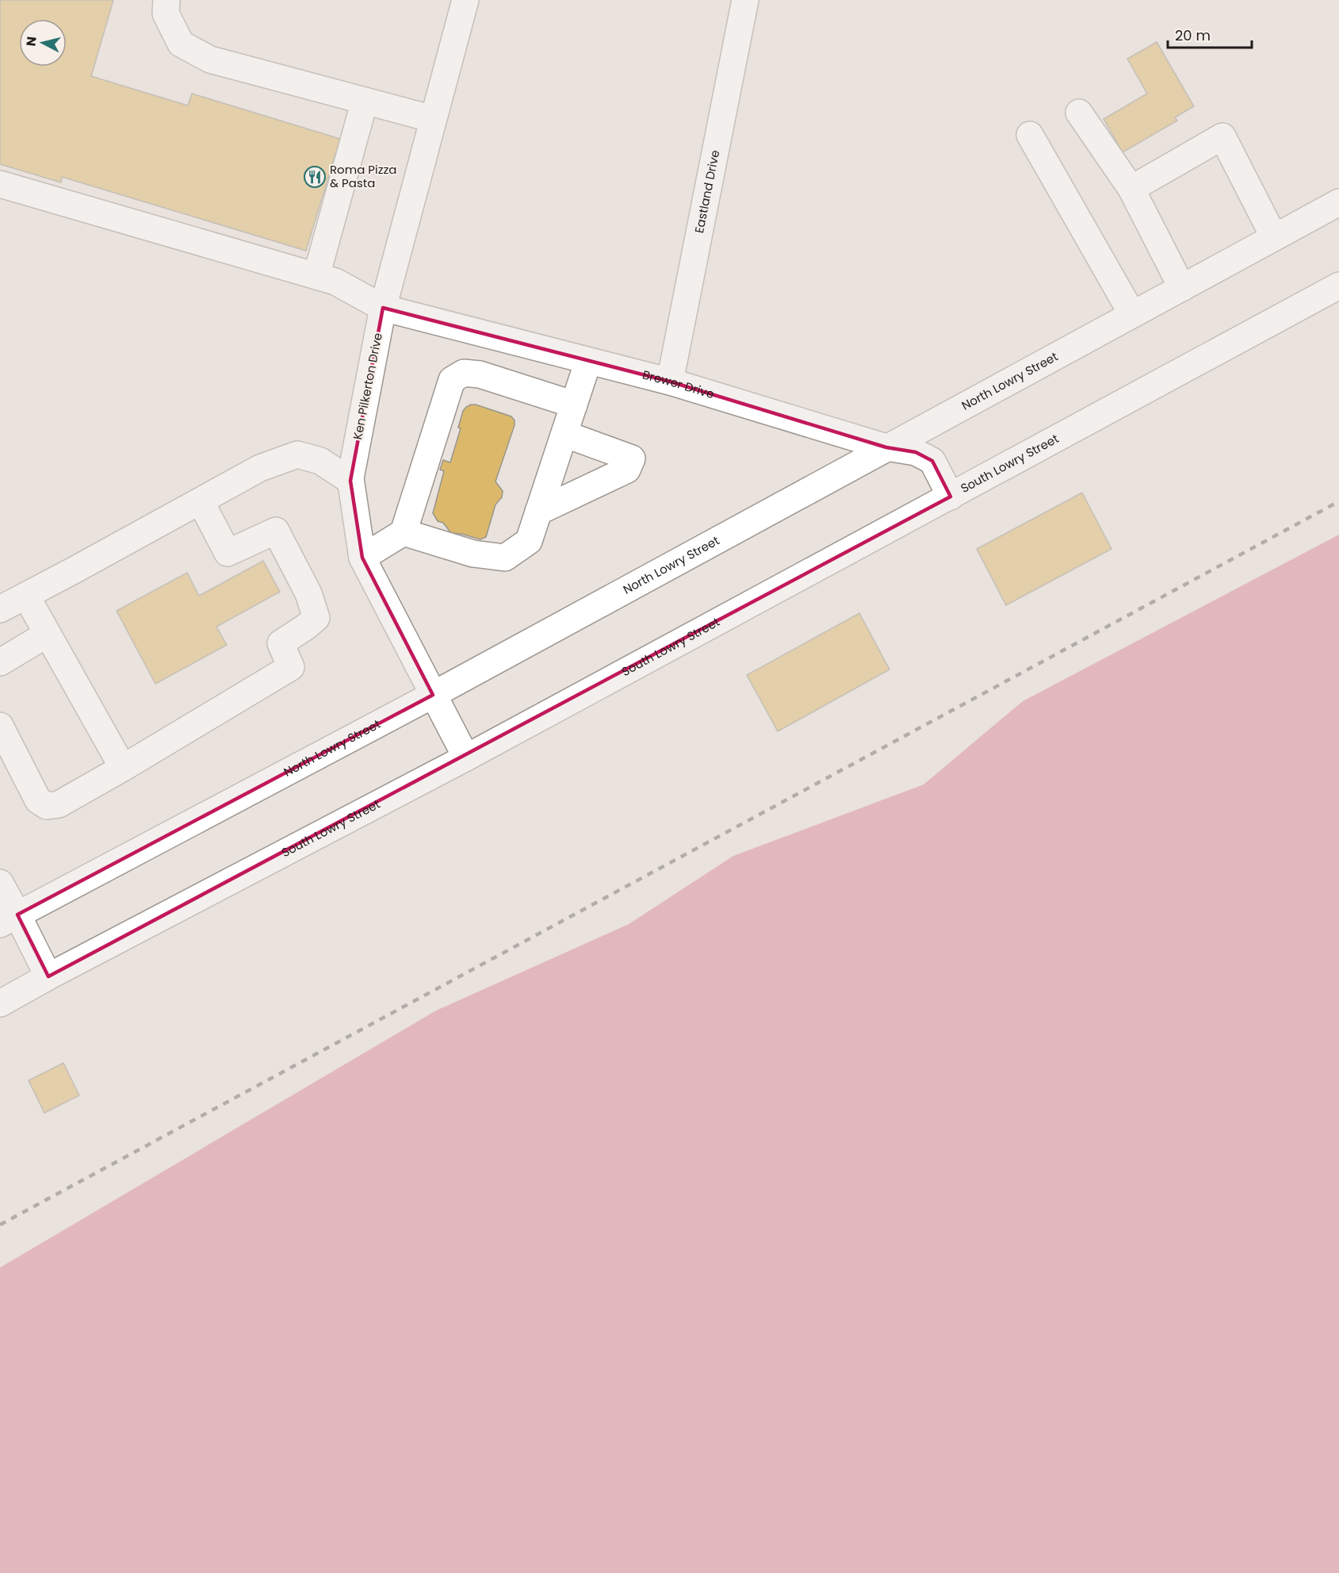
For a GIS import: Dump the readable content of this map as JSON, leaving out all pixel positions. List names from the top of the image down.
{
  "streets": {
    "main road": [
      "Eastland Drive",
      "North Lowry Street",
      "Brewer Drive",
      "Ken Pilkerton Drive",
      "South Lowry Street"
    ]
  },
  "crossings": [
    ["Eastland Drive", "Brewer Drive"],
    ["North Lowry Street", "Brewer Drive"],
    ["North Lowry Street", "Ken Pilkerton Drive"],
    ["Brewer Drive", "Ken Pilkerton Drive"],
    ["Brewer Drive", "South Lowry Street"],
    ["Ken Pilkerton Drive", "South Lowry Street"]
  ],
  "places": {
    "restaurant": ["Roma Pizza & Pasta"]
  },
  "scale_bar": "20 m",
  "north": "left"
}
